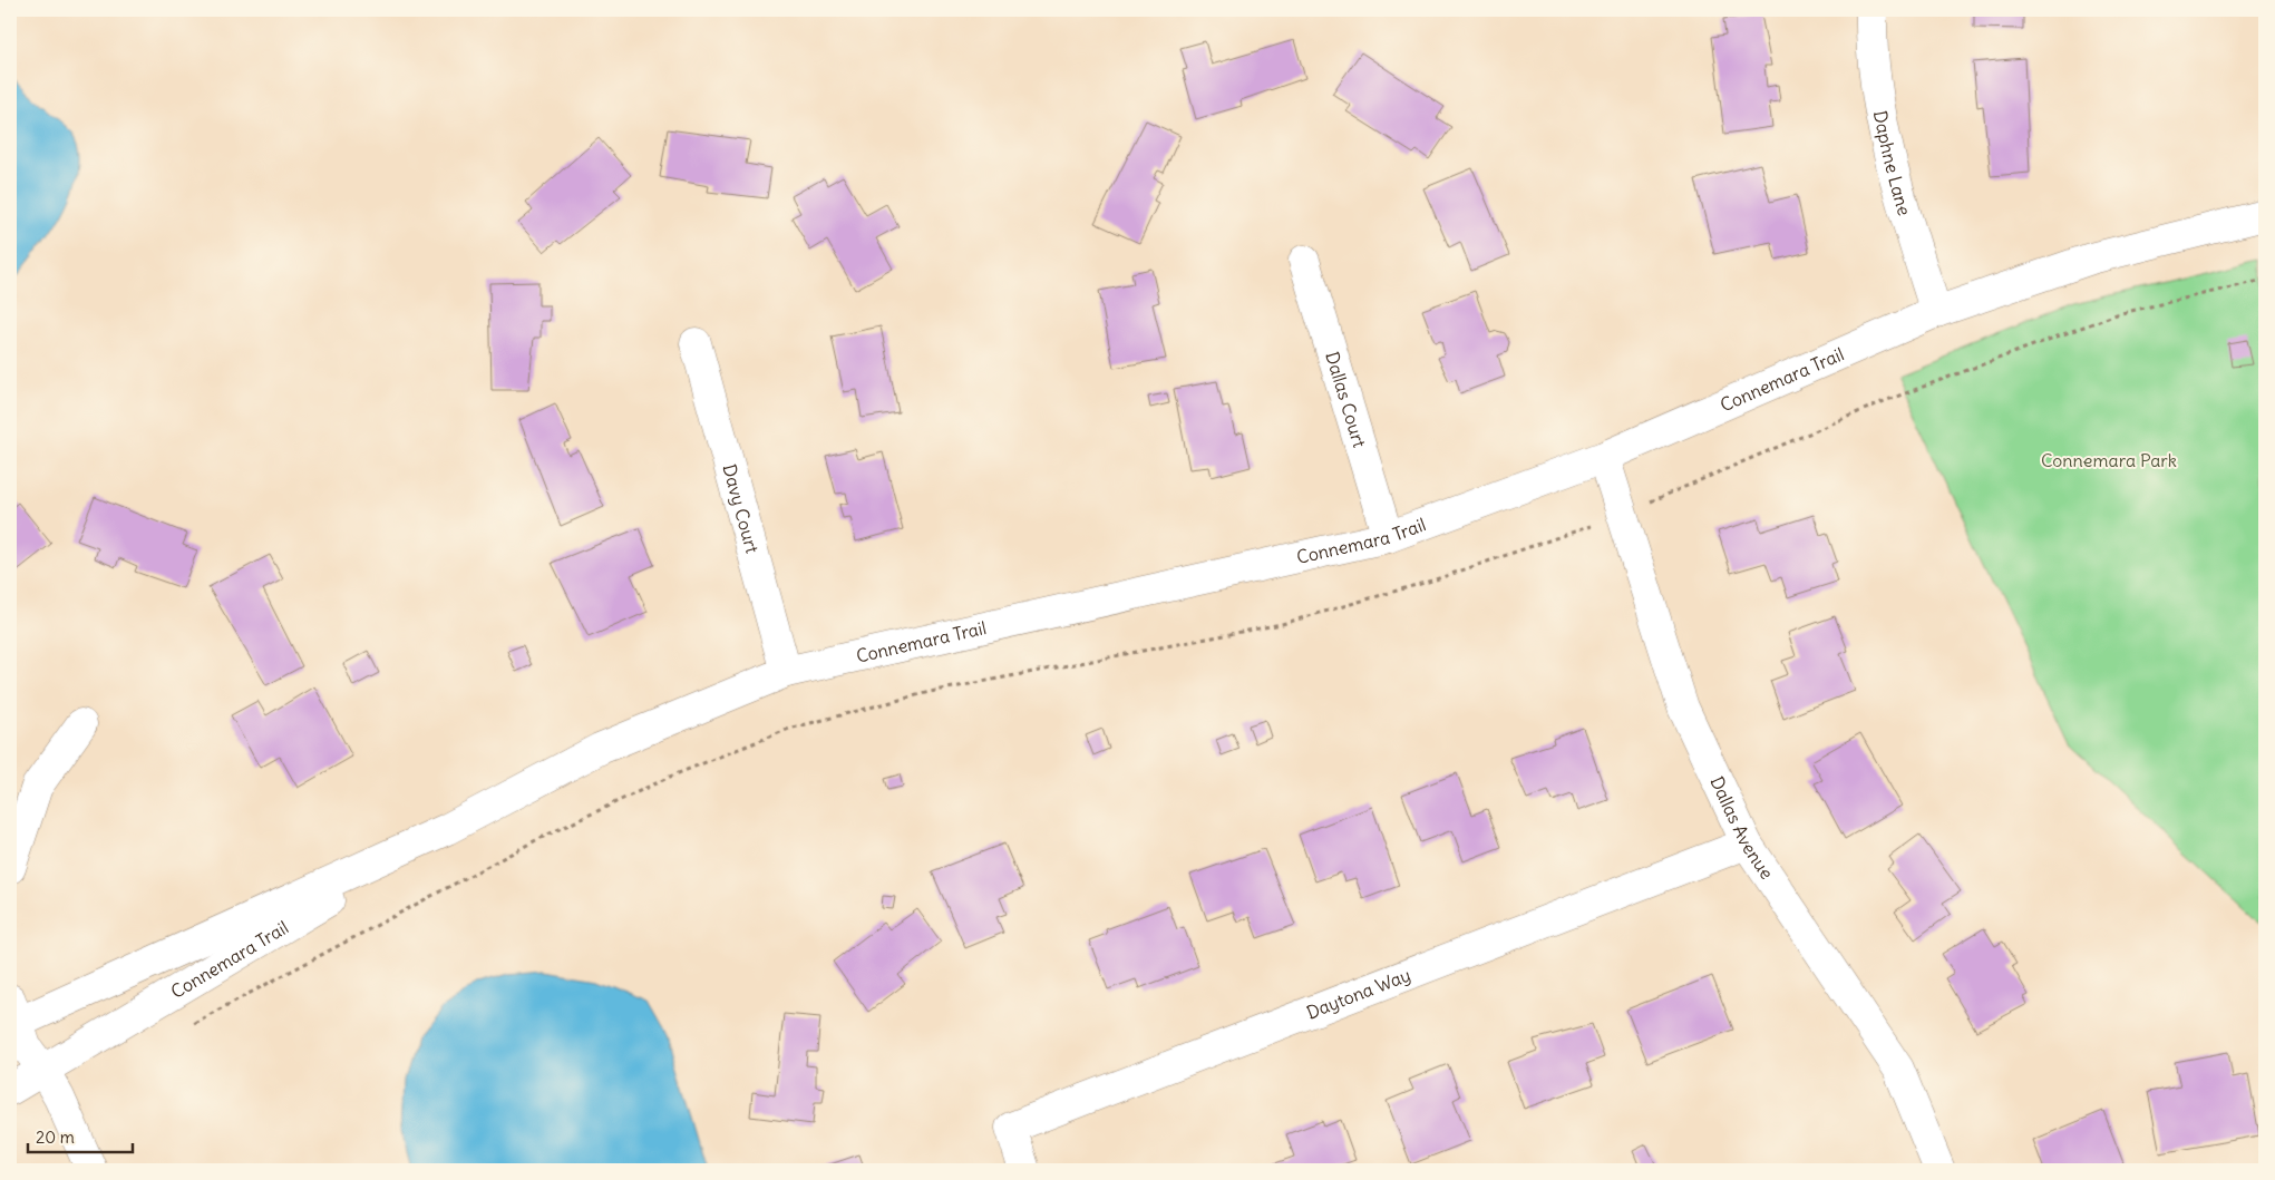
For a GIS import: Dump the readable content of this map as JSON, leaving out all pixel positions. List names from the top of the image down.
{
  "streets": {
    "street": [
      "Daphne Lane",
      "Connemara Trail",
      "Dallas Court",
      "Davy Court",
      "Dallas Avenue",
      "Daytona Way"
    ]
  },
  "crossings": [
    ["Daphne Lane", "Connemara Trail"],
    ["Connemara Trail", "Dallas Court"],
    ["Connemara Trail", "Davy Court"],
    ["Connemara Trail", "Dallas Avenue"],
    ["Dallas Avenue", "Daytona Way"]
  ],
  "parks": ["Connemara Park"],
  "scale_bar": "20 m"
}
